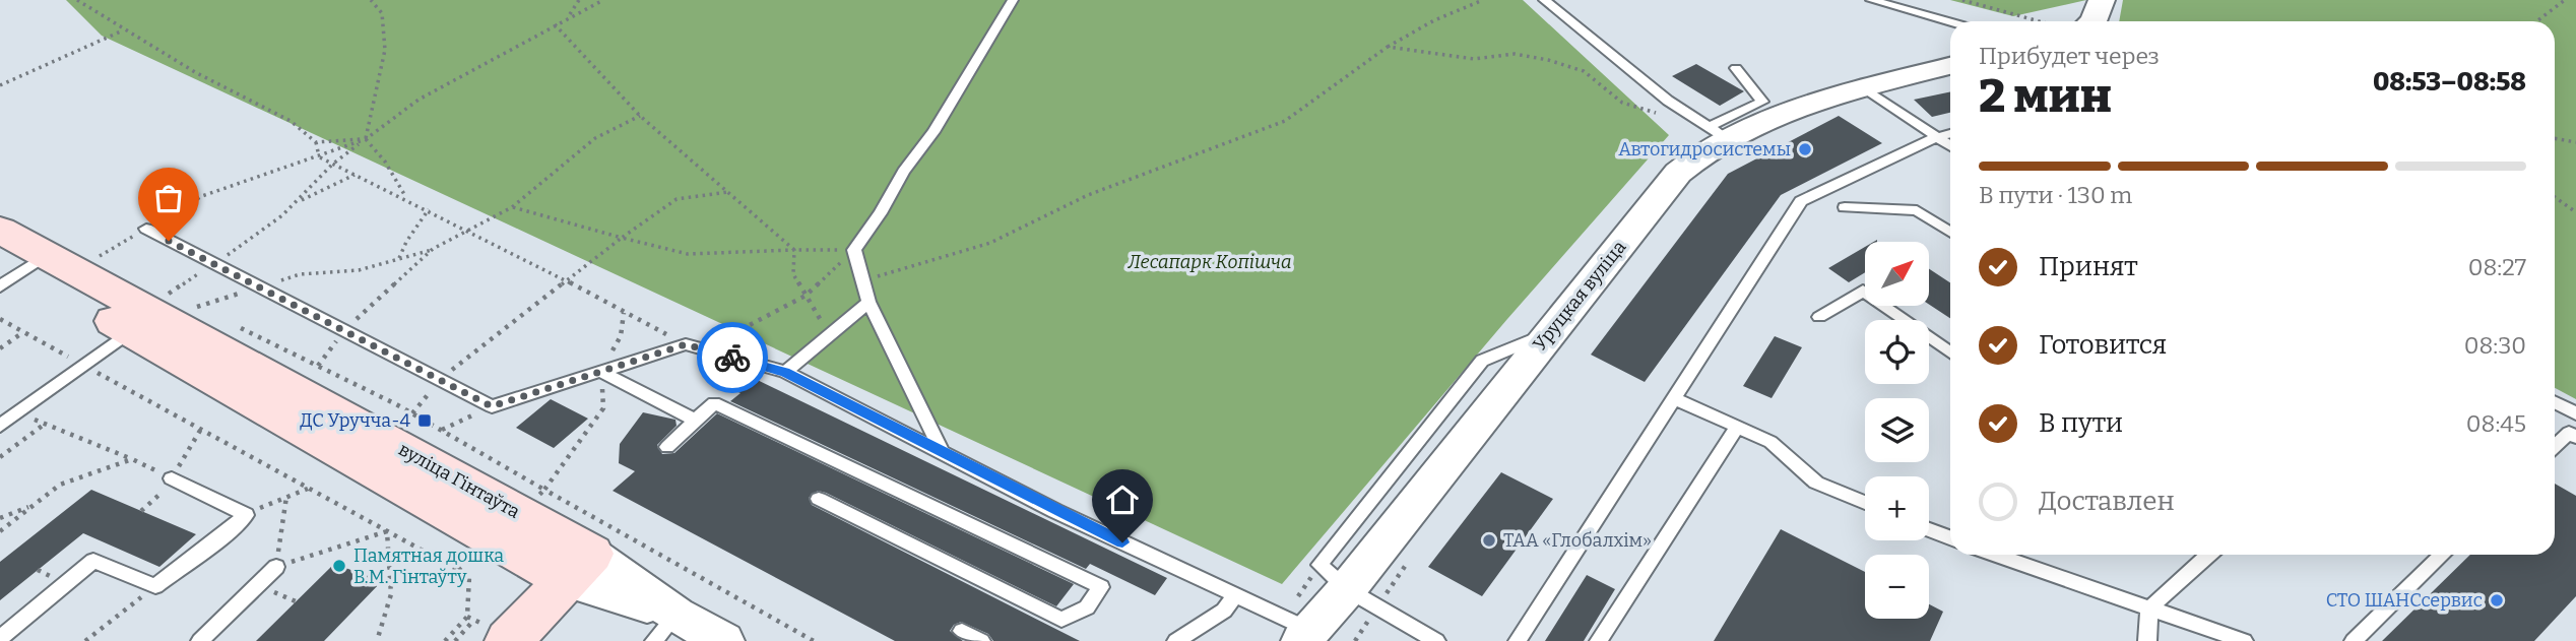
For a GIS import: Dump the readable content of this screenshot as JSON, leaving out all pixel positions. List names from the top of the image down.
{
  "streets": {
    "main road": ["вуліца Гінтаўта"],
    "street": ["Уруцкая вуліца"]
  },
  "parks": ["Лесапарк Копішча"],
  "places": {
    "other": [
      "Автогидросистемы",
      "ТАА «Глобалхім»",
      "Памятная дошка В.М. Гінтаўту",
      "СТО ШАНСсервис"
    ],
    "transit": ["ДС Уручча-4"]
  },
  "north": "top right",
  "page": {
    "heading": ["2 мин", "Прибудет через", "08:53–08:58"],
    "bar": "В пути · 130 m",
    "list": [
      ["Принят", "08:27"],
      ["Готовится", "08:30"],
      ["В пути", "08:45"],
      "Доставлен"
    ],
    "map_buttons": ["+", "−"]
  }
}
